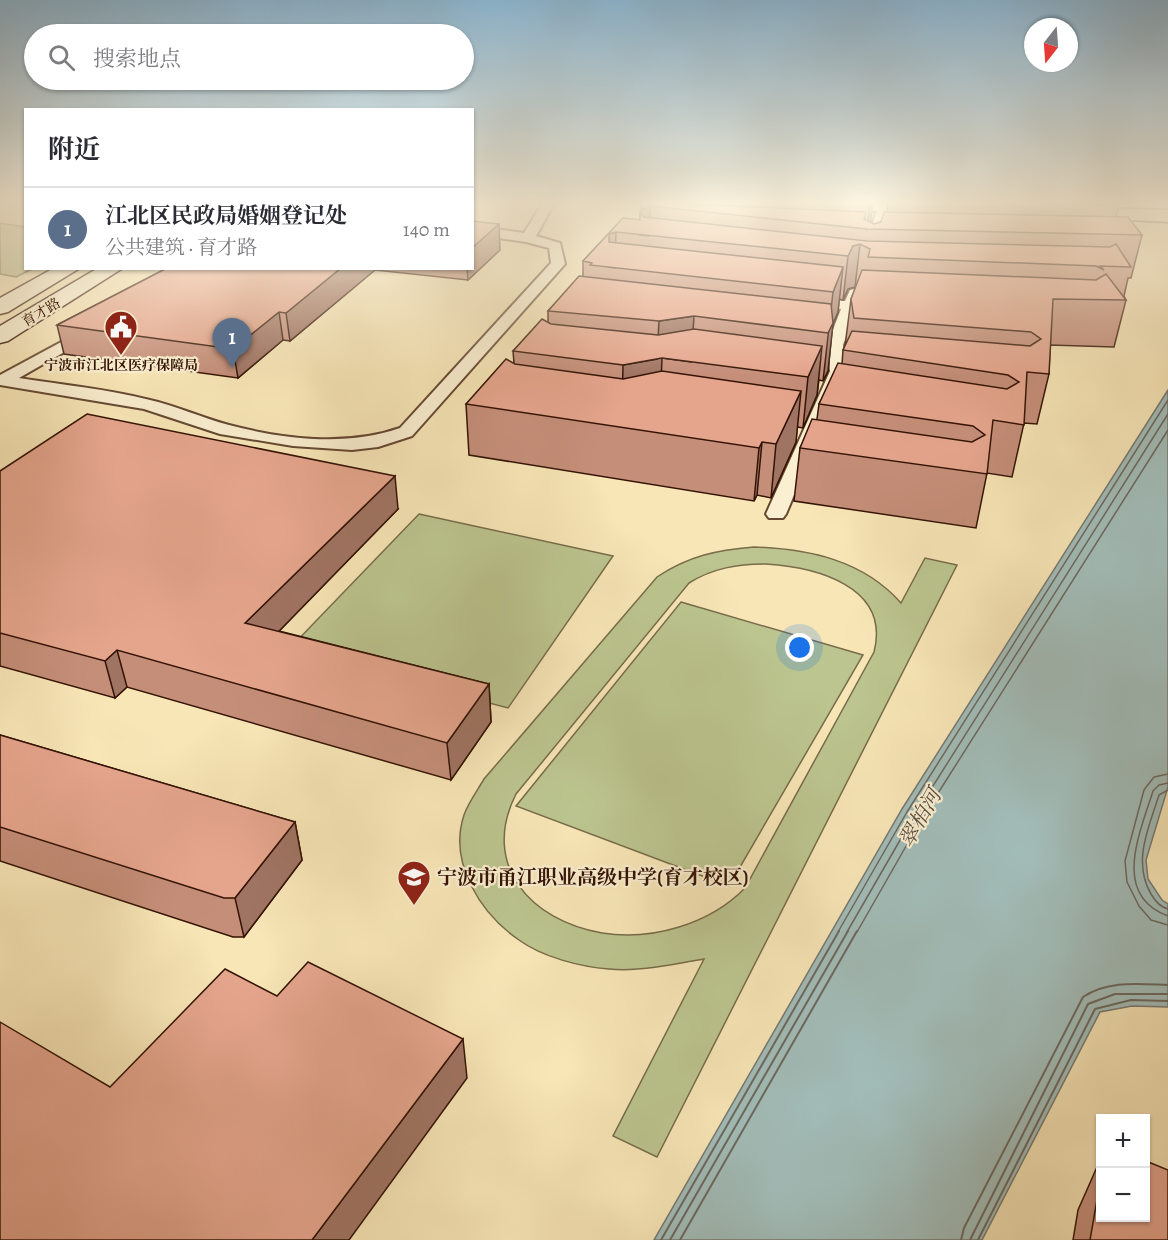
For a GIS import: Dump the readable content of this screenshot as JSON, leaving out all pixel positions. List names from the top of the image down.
{
  "streets": {
    "main road": ["育才路"]
  },
  "water": ["翠柏河"],
  "places": {
    "public building": ["宁波市江北区医疗保障局"],
    "school or university": ["宁波市甬江职业高级中学(育才校区)"]
  },
  "north": "bottom",
  "page": {
    "search": "搜索地点",
    "heading": "附近",
    "list": [
      {
        "mark": "1",
        "name": "江北区民政局婚姻登记处",
        "note": "公共建筑 · 育才路",
        "value": "140 m"
      }
    ],
    "pins": "1",
    "map_buttons": ["+", "−"]
  }
}
